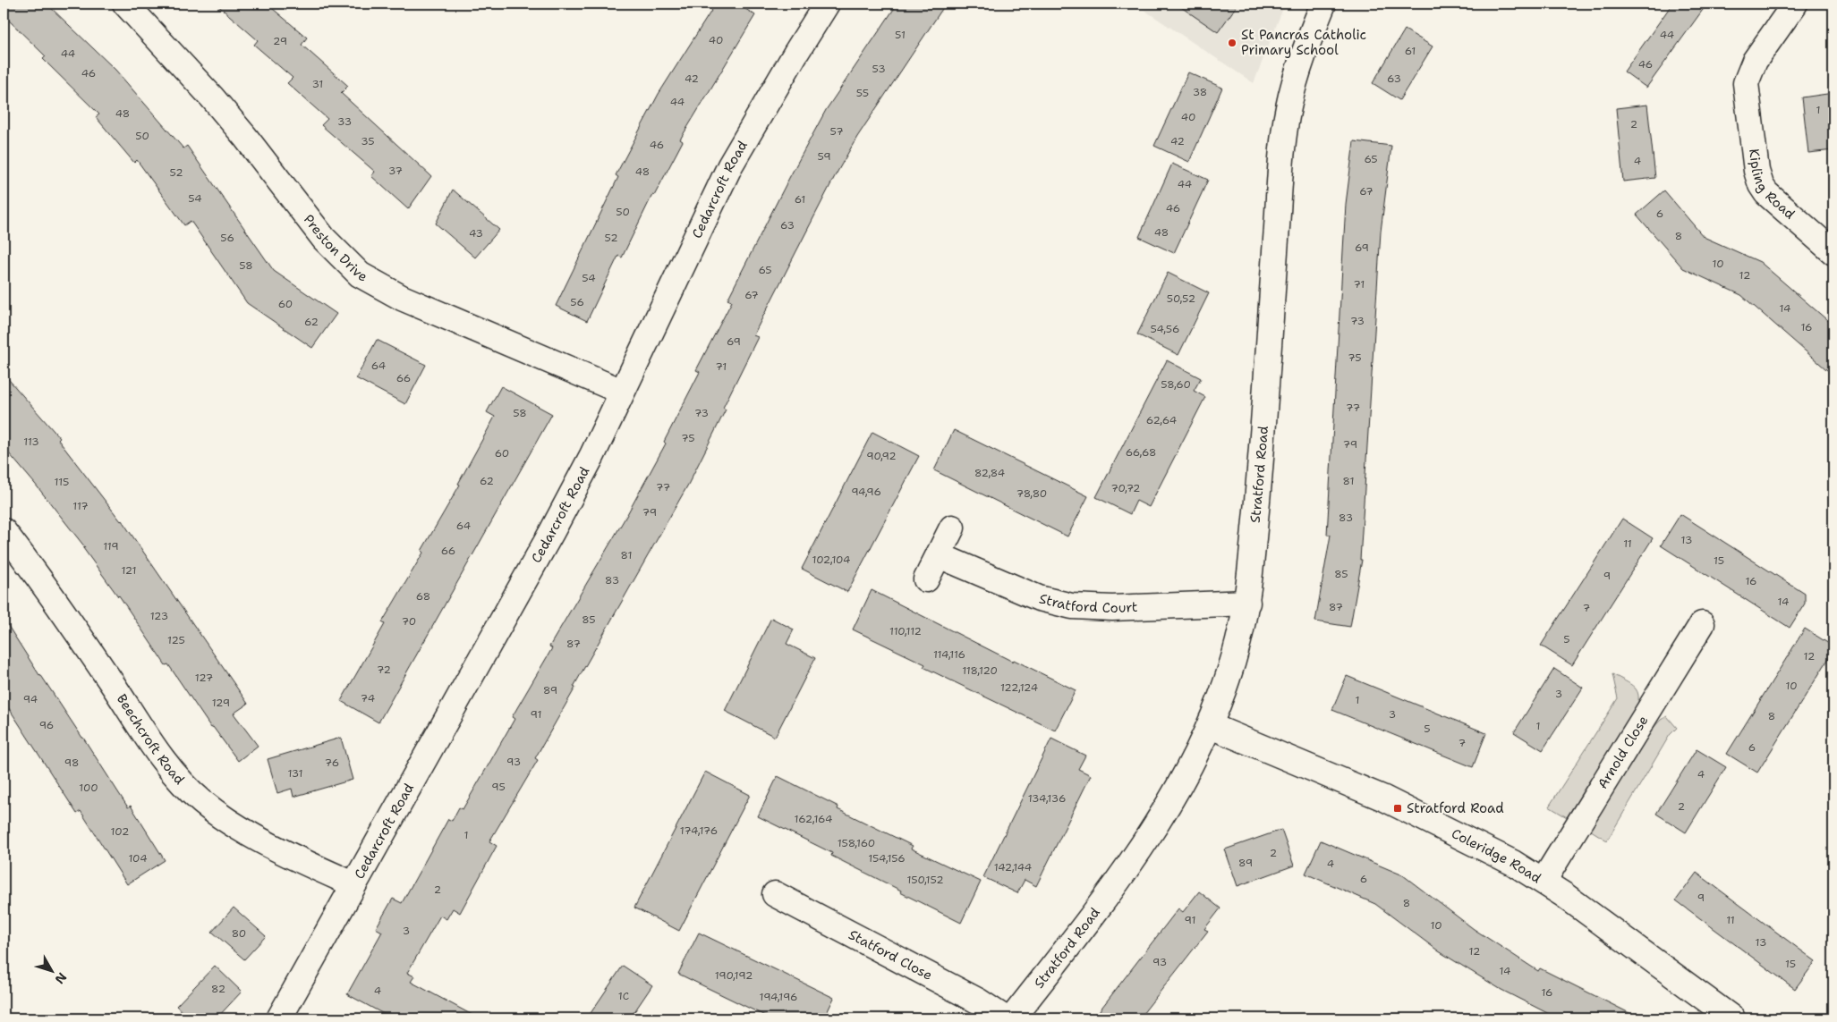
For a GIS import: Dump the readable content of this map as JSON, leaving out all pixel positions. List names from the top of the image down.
{
  "streets": {
    "street": [
      "Kipling Road",
      "Cedarcroft Road",
      "Preston Drive",
      "Stratford Road",
      "Stratford Court",
      "Beechcroft Road",
      "Arnold Close",
      "Coleridge Road",
      "Statford Close"
    ]
  },
  "crossings": [
    ["Cedarcroft Road", "Preston Drive"],
    ["Cedarcroft Road", "Beechcroft Road"],
    ["Stratford Road", "Stratford Court"],
    ["Stratford Road", "Coleridge Road"],
    ["Arnold Close", "Coleridge Road"]
  ],
  "places": {
    "other": ["St Pancras Catholic Primary School"],
    "transit": ["Stratford Road"]
  },
  "house_numbers": [
    "51",
    "44",
    "40",
    "29",
    "61",
    "44",
    "46",
    "53",
    "46",
    "42",
    "63",
    "31",
    "38",
    "55",
    "44",
    "1",
    "48",
    "40",
    "33",
    "2",
    "57",
    "50",
    "35",
    "42",
    "46",
    "59",
    "65",
    "4",
    "37",
    "48",
    "52",
    "44",
    "67",
    "54",
    "61",
    "46",
    "50",
    "6",
    "63",
    "48",
    "43",
    "8",
    "56",
    "52",
    "69",
    "10",
    "58",
    "65",
    "12",
    "54",
    "71",
    "67",
    "50,52",
    "56",
    "60",
    "14",
    "73",
    "62",
    "16",
    "54,56",
    "69",
    "75",
    "64",
    "71",
    "66",
    "58,60",
    "77",
    "58",
    "73",
    "62,64",
    "75",
    "113",
    "79",
    "66,68",
    "60",
    "90,92",
    "82,84",
    "62",
    "81",
    "115",
    "77",
    "70,72",
    "94,96",
    "78,80",
    "117",
    "79",
    "83",
    "64",
    "13",
    "11",
    "119",
    "66",
    "81",
    "102,104",
    "15",
    "121",
    "85",
    "9",
    "83",
    "16",
    "68",
    "14",
    "87",
    "7",
    "123",
    "85",
    "70",
    "110,112",
    "5",
    "125",
    "87",
    "114,116",
    "12",
    "72",
    "118,120",
    "127",
    "10",
    "122,124",
    "89",
    "3",
    "74",
    "94",
    "1",
    "129",
    "91",
    "3",
    "8",
    "96",
    "1",
    "5",
    "7",
    "6",
    "93",
    "98",
    "76",
    "131",
    "4",
    "95",
    "100",
    "134,136",
    "2",
    "162,164",
    "174,176",
    "102",
    "1",
    "158,160",
    "2",
    "104",
    "154,156",
    "89",
    "4",
    "142,144",
    "6",
    "150,152",
    "2",
    "9",
    "8",
    "91",
    "11",
    "10",
    "3",
    "80",
    "13",
    "12",
    "93",
    "15",
    "14",
    "190,192",
    "82",
    "4",
    "16",
    "1C",
    "194,196"
  ],
  "north": "bottom right"
}
